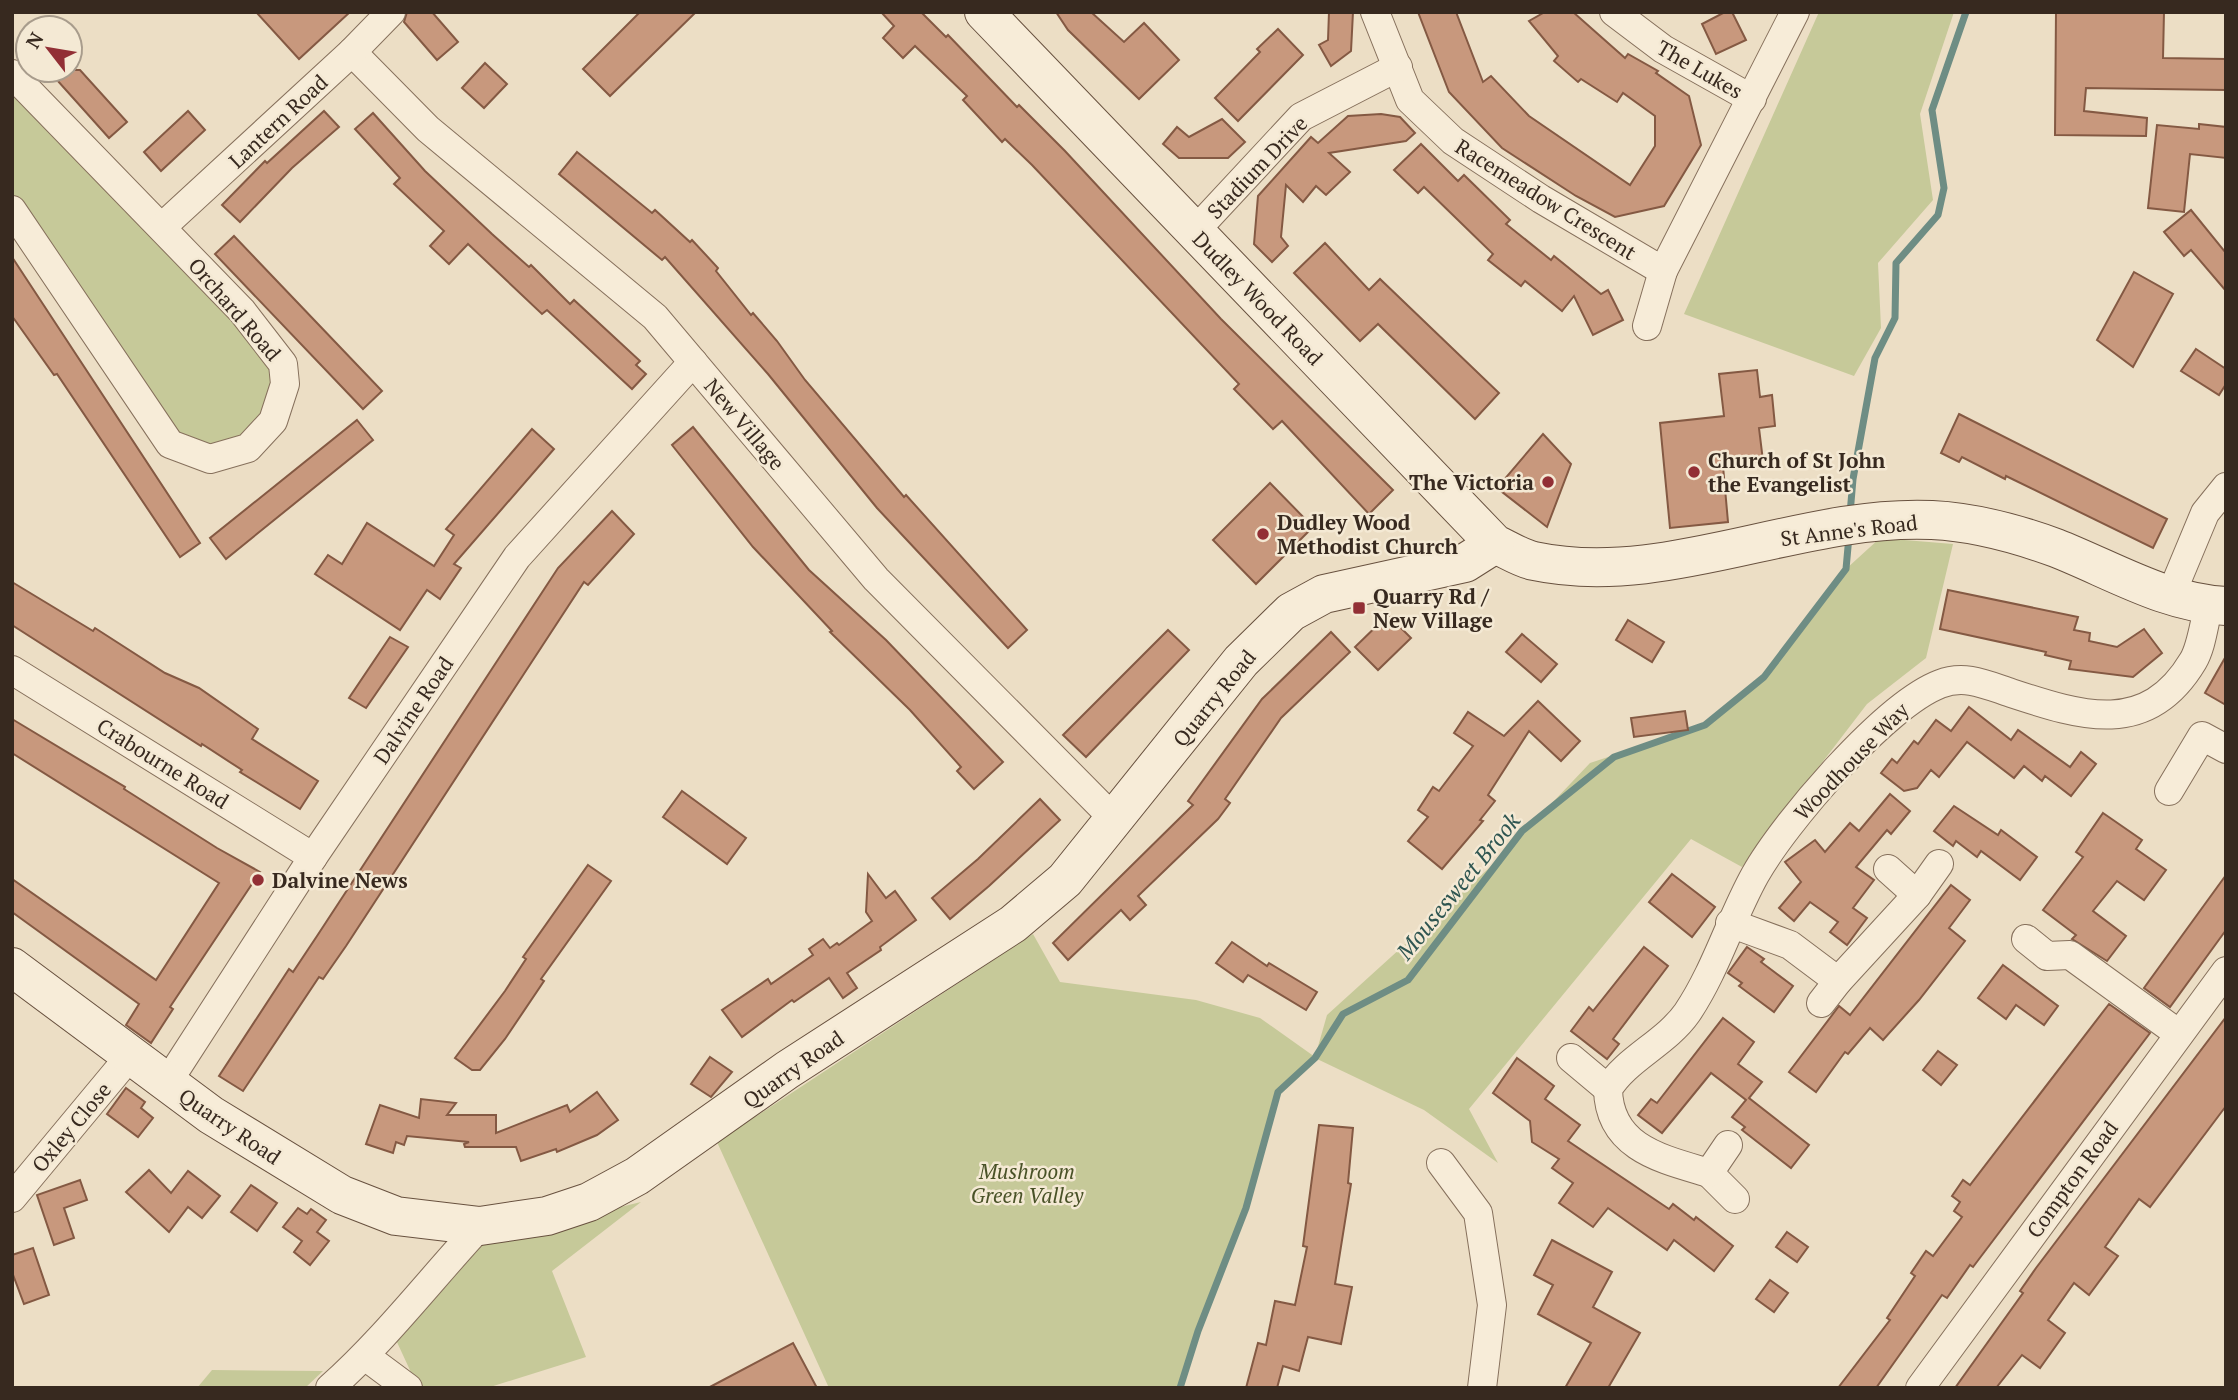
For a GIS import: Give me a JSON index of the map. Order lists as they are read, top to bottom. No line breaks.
{"streets":{"street":["The Lukes","Lantern Road","Stadium Drive","Racemeadow Crescent","Dudley Wood Road","Orchard Road","New Village","St Anne's Road","Quarry Road","Dalvine Road","Woodhouse Way","Crabourne Road","Oxley Close","Compton Road"]},"crossings":[["Lantern Road","Orchard Road"],["Lantern Road","New Village"],["Stadium Drive","Racemeadow Crescent"],["Stadium Drive","Dudley Wood Road"],["Dudley Wood Road","St Anne's Road"],["Dudley Wood Road","Quarry Road"],["New Village","Quarry Road"],["New Village","Dalvine Road"],["St Anne's Road","Woodhouse Way"],["Quarry Road","Dalvine Road"],["Quarry Road","Oxley Close"],["Dalvine Road","Crabourne Road"]],"water":["Mousesweet Brook"],"parks":["Mushroom Green Valley"],"places":{"other":["Church of St John the Evangelist","The Victoria","Dudley Wood Methodist Church","Dalvine News"],"transit":["Quarry Rd / New Village"]},"north":"top left"}
